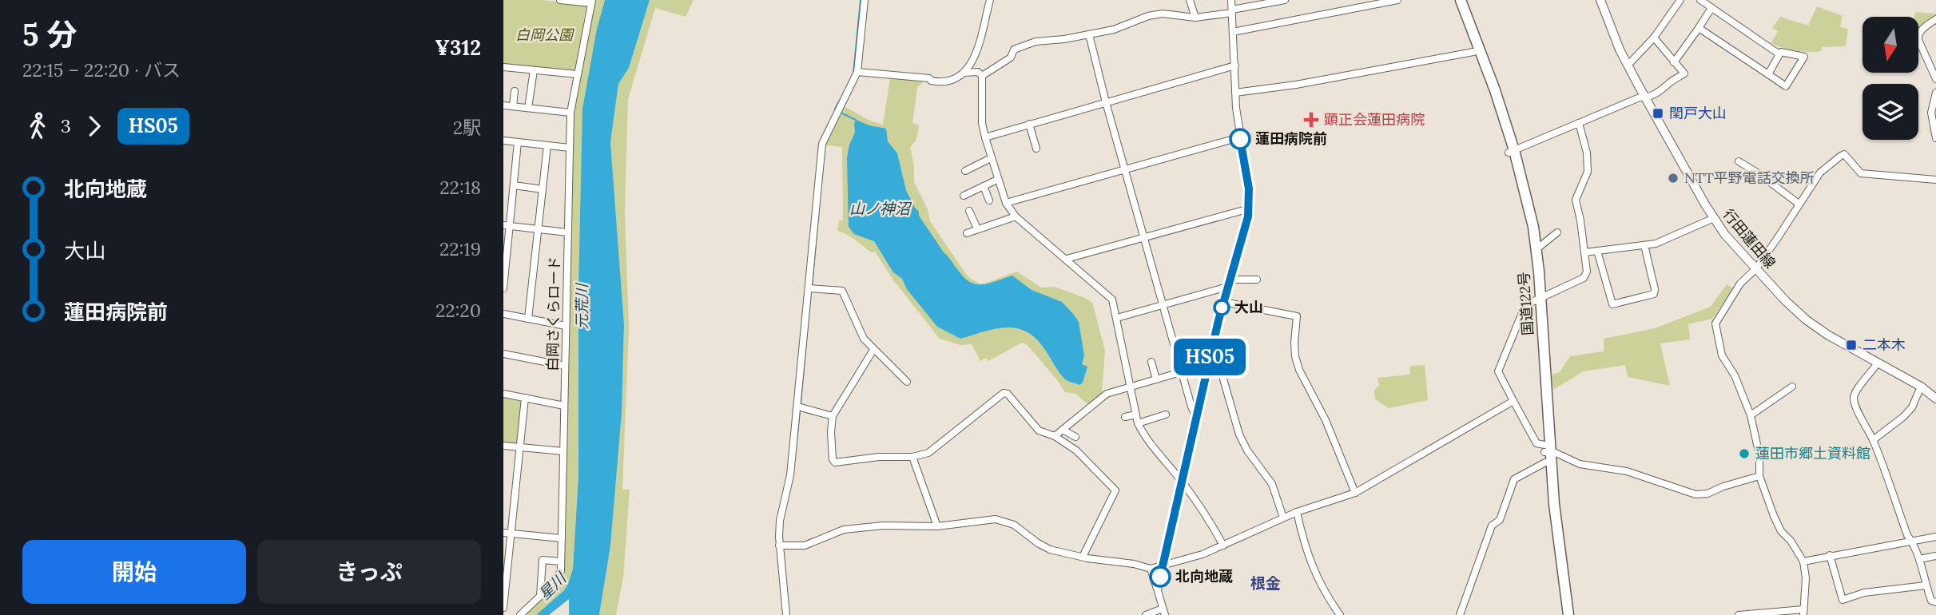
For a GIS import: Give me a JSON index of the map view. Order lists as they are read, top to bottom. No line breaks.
{"streets":{"highway":["国道122号"],"main road":["行田蓮田線"],"street":["白岡さくらロード"]},"districts":["根金"],"water":["山ノ神沼","元荒川","星川"],"parks":["白岡公園"],"places":{"transit":["閏戸大山","二本木"],"health":["顕正会蓮田病院"],"other":["蓮田病院前","NTT平野電話交換所","大山","蓮田市郷土資料館","北向地蔵"]},"lines":["bus line HS05"],"north":"bottom","page":{"heading":["5 分","22:15 – 22:20 · バス","¥312"],"on_map":"HS05","legs":["3","HS05","2駅"],"list":[{"name":"北向地蔵","value":"22:18"},{"name":"大山","value":"22:19"},{"name":"蓮田病院前","value":"22:20"}],"buttons":["開始","きっぷ"]}}
